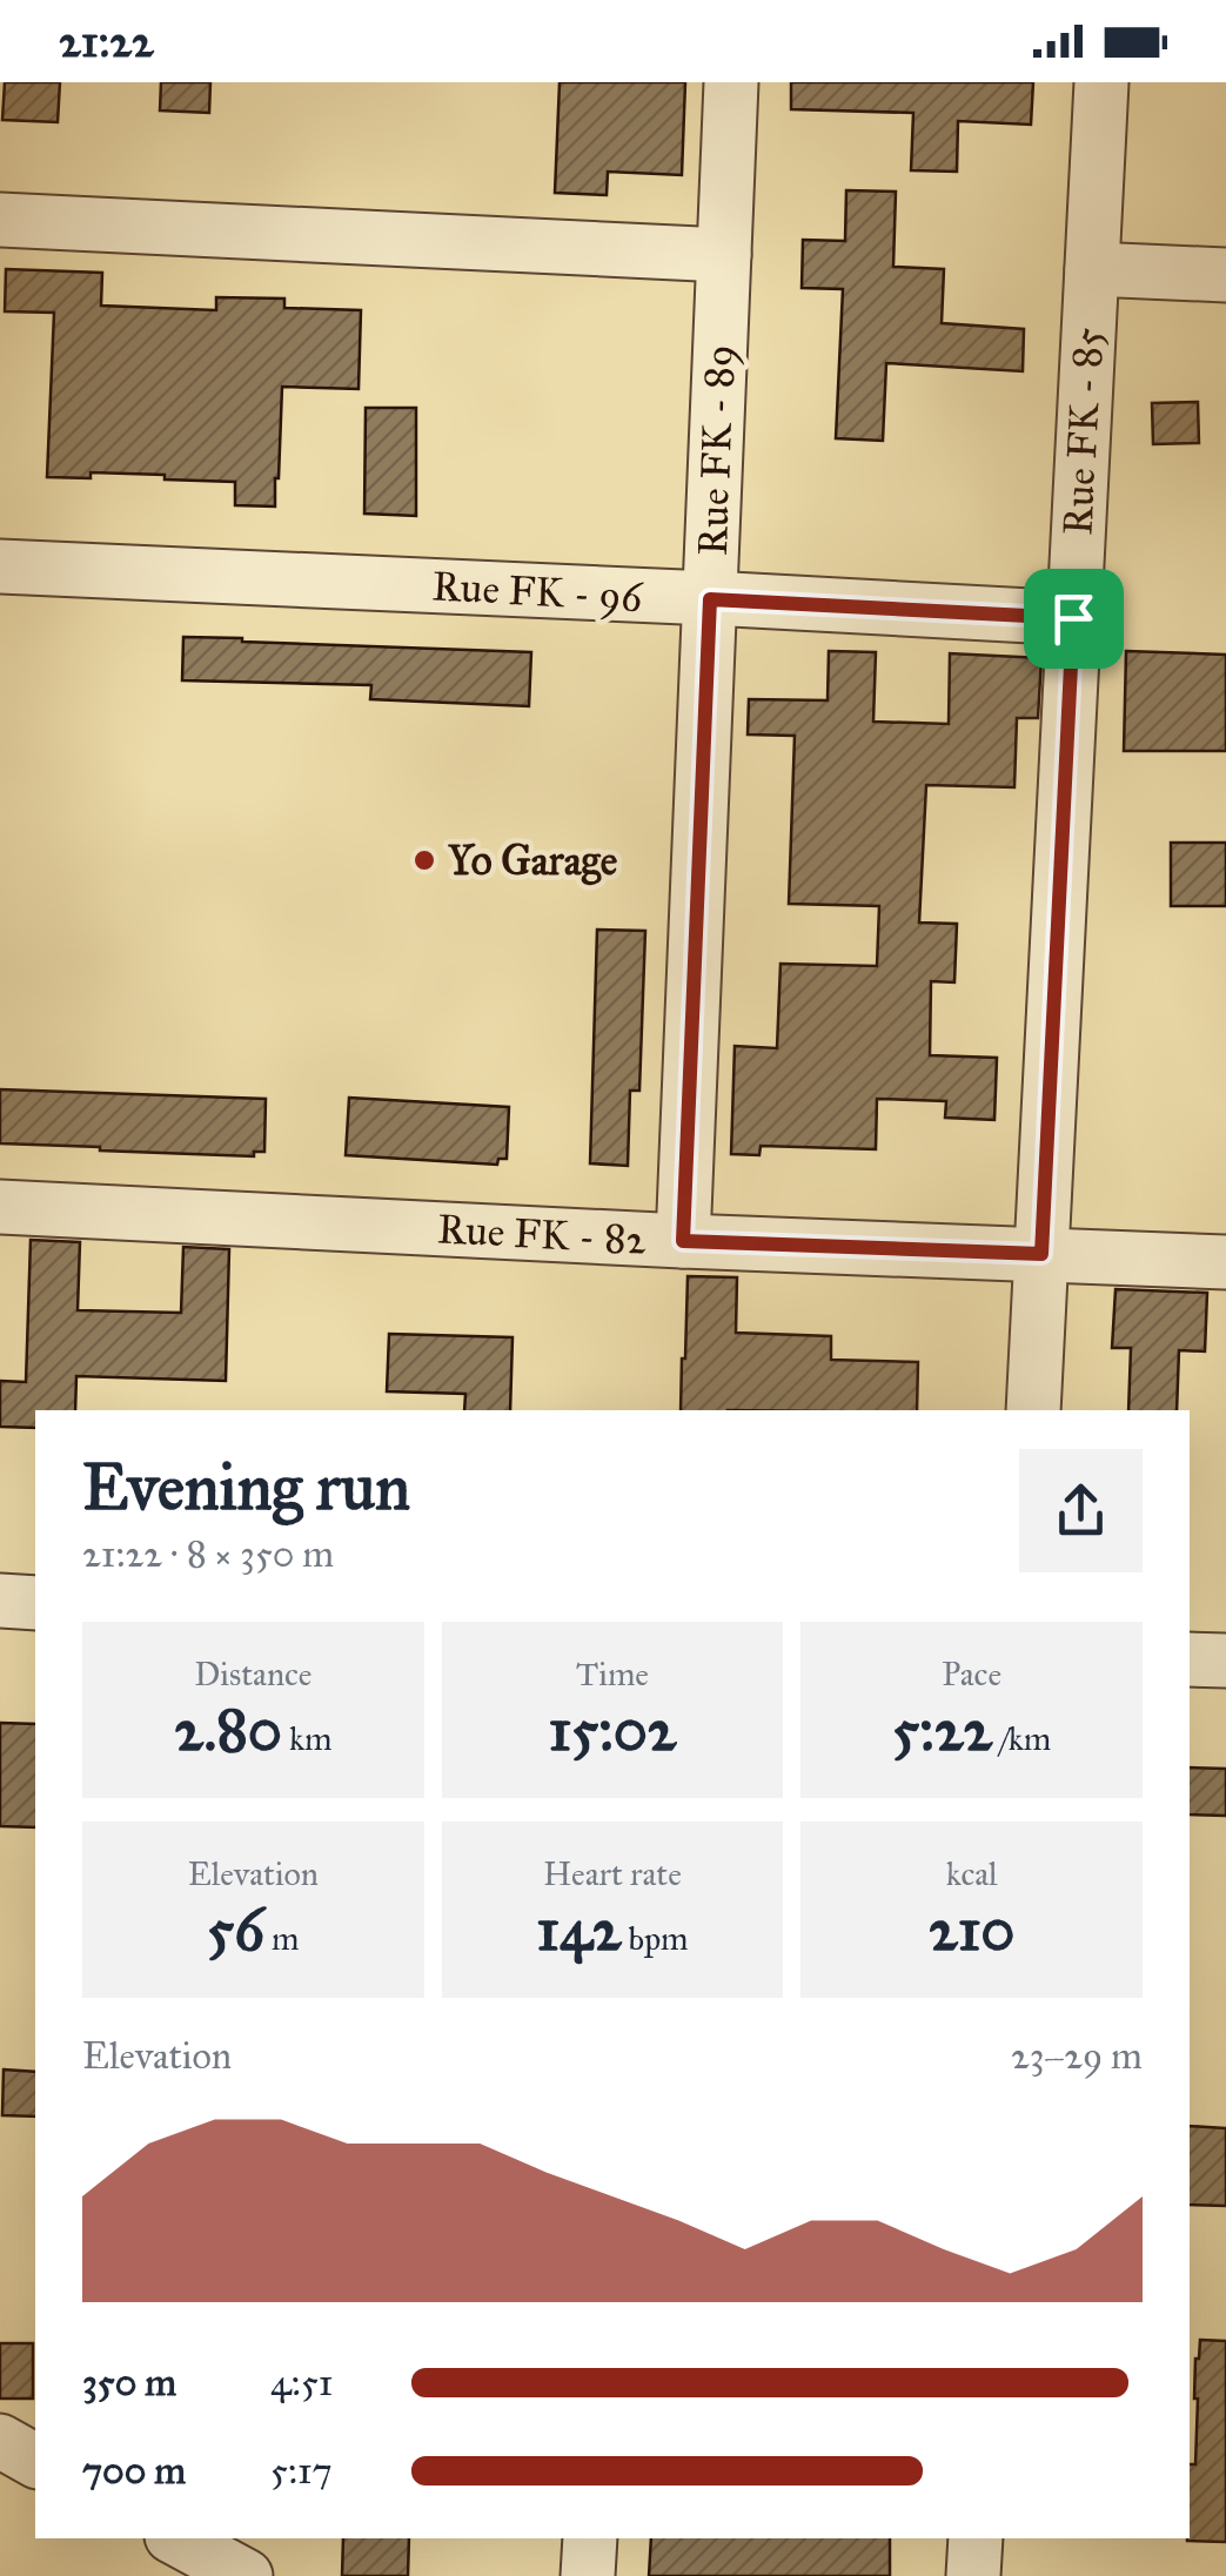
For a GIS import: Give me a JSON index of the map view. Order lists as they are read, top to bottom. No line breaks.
{"streets":{"street":["Rue FK - 85","Rue FK - 89","Rue FK - 96","Rue FK - 82"]},"crossings":[["Rue FK - 85","Rue FK - 96"],["Rue FK - 85","Rue FK - 82"],["Rue FK - 89","Rue FK - 96"],["Rue FK - 89","Rue FK - 82"]],"places":["Yo Garage"],"page":{"status":"21:22","heading":["Evening run","21:22 · 8 × 350 m"],"stats":[["Distance","2.80 km"],["Time","15:02"],["Pace","5:22 /km"],["Elevation","56 m"],["Heart rate","142 bpm"],["kcal","210"]],"chart":["Elevation","23–29 m"],"list":[{"name":"350 m","note":"4:51"},{"name":"700 m","note":"5:17"}]}}
